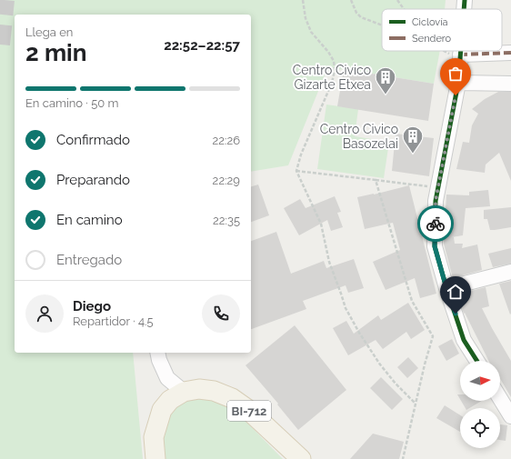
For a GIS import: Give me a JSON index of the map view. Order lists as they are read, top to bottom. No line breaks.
{"streets":{"main road":["BI-712"]},"places":{"building":["Centro Civico Gizarte Etxea","Centro Civico Basozelai"]},"legend":["Ciclovía","Sendero"],"north":"right","page":{"heading":["2 min","Llega en","22:52–22:57"],"panel":["Diego","Repartidor · 4.5"],"bar":"En camino · 50 m","list":[["Confirmado","22:26"],["Preparando","22:29"],["En camino","22:35"],"Entregado"]}}
